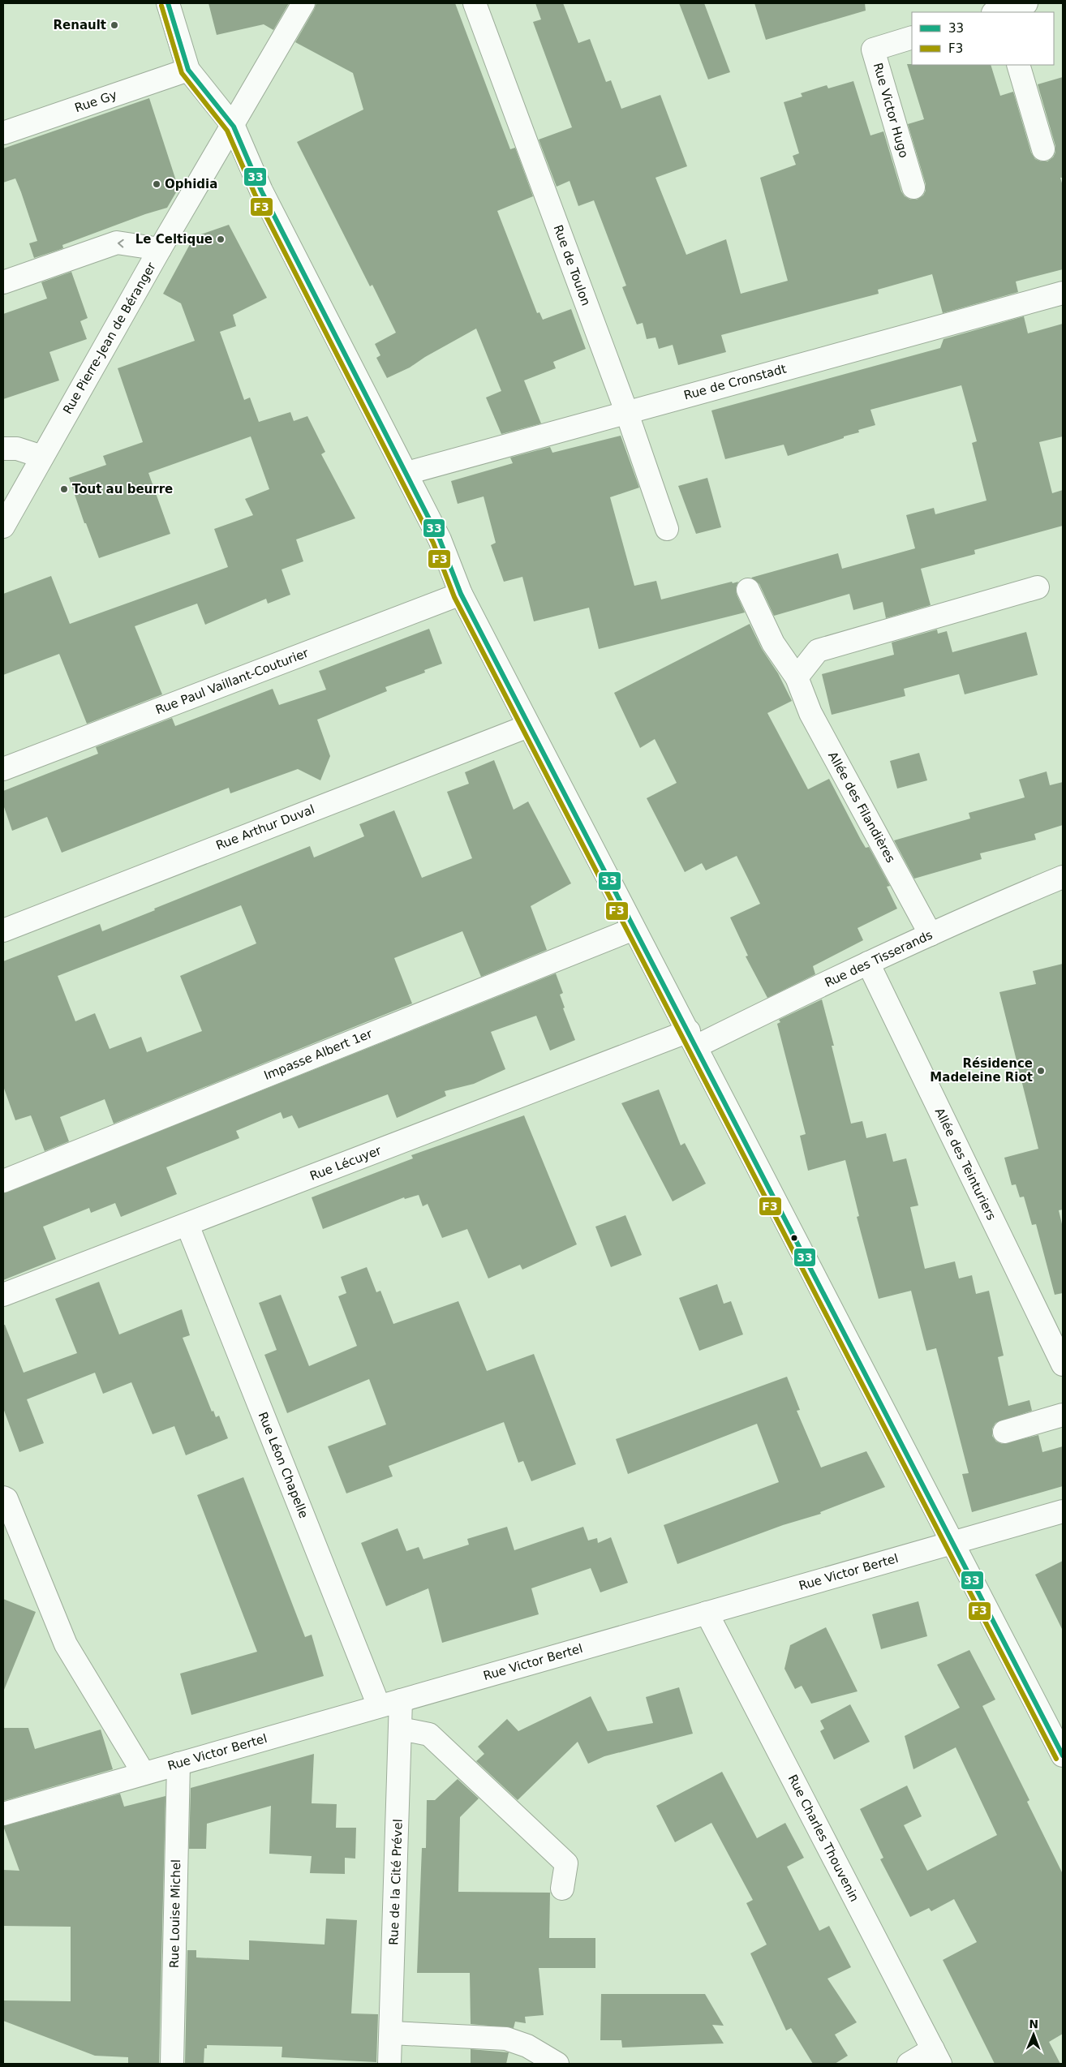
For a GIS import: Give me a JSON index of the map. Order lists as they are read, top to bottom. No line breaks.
{"streets":{"street":["Rue Gy","Rue Victor Hugo","Rue de Toulon","Rue Pierre-Jean de Béranger","Rue de Cronstadt","Rue Paul Vaillant-Couturier","Allée des Filandières","Rue Arthur Duval","Rue des Tisserands","Impasse Albert 1er","Rue Lécuyer","Allée des Teinturiers","Rue Léon Chapelle","Rue Victor Bertel","Rue Charles Thouvenin","Rue de la Cité Prével","Rue Louise Michel"]},"crossings":[["Rue de Toulon","Rue de Cronstadt"],["Allée des Filandières","Rue des Tisserands"],["Rue des Tisserands","Rue Lécuyer"],["Rue des Tisserands","Allée des Teinturiers"],["Rue Lécuyer","Rue Léon Chapelle"],["Rue Léon Chapelle","Rue Victor Bertel"],["Rue Victor Bertel","Rue Charles Thouvenin"],["Rue Victor Bertel","Rue de la Cité Prével"],["Rue Victor Bertel","Rue Louise Michel"]],"places":["Renault","Ophidia","Le Celtique","Tout au beurre","Résidence Madeleine Riot"],"lines":["transit line 33","transit line F3"],"legend":["33","F3"],"north":"top"}
